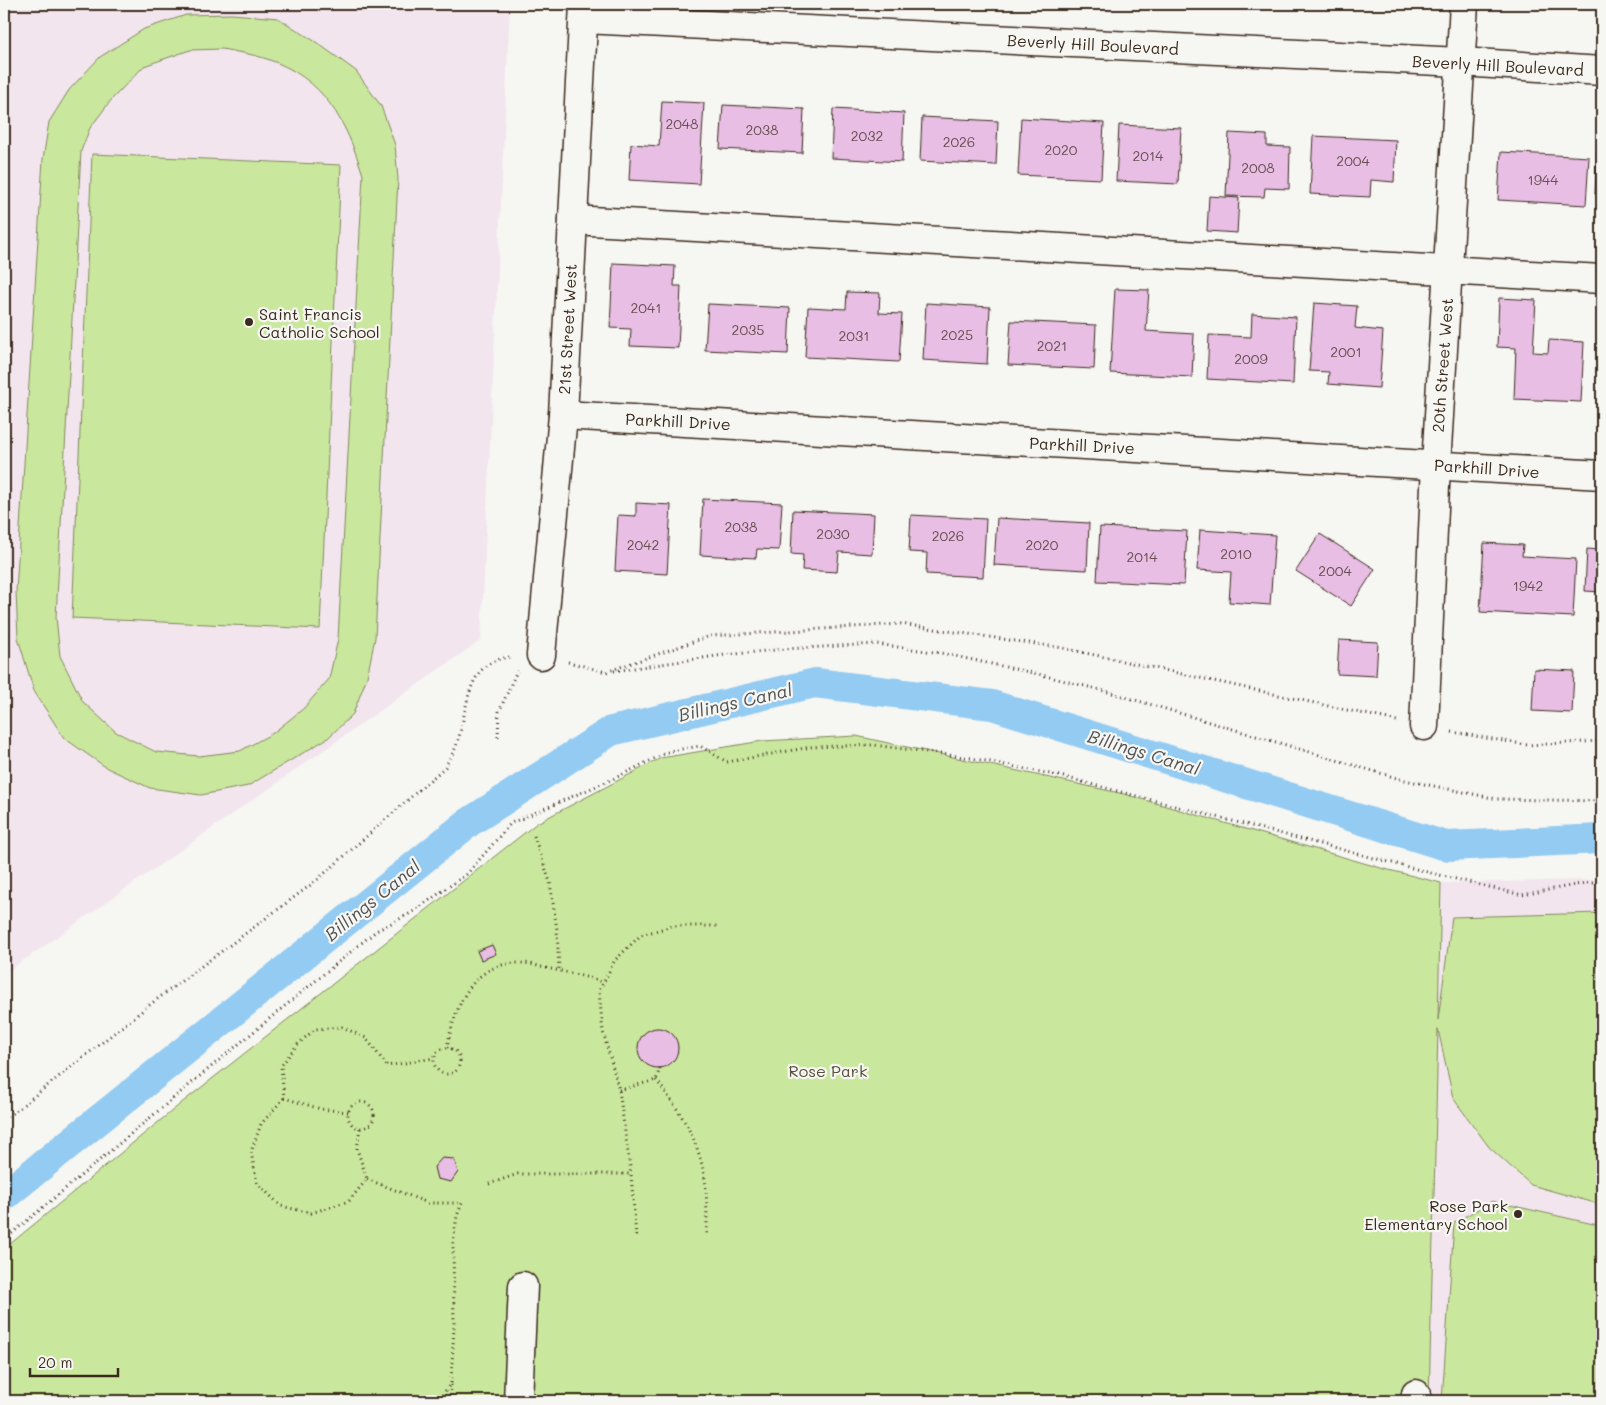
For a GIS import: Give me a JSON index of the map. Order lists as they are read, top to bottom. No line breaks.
{"streets":{"street":["Beverly Hill Boulevard","21st Street West","20th Street West","Parkhill Drive"]},"crossings":[["Beverly Hill Boulevard","21st Street West"],["Beverly Hill Boulevard","20th Street West"],["21st Street West","Parkhill Drive"],["20th Street West","Parkhill Drive"]],"water":["Billings Canal"],"parks":["Rose Park"],"places":["Saint Francis Catholic School","Rose Park Elementary School"],"house_numbers":["2048","2038","2032","2026","2020","2014","2004","2008","1944","2041","2035","2025","2031","2021","2001","2009","2038","2030","2026","2042","2020","2010","2014","2004","1942"],"scale_bar":"20 m"}
